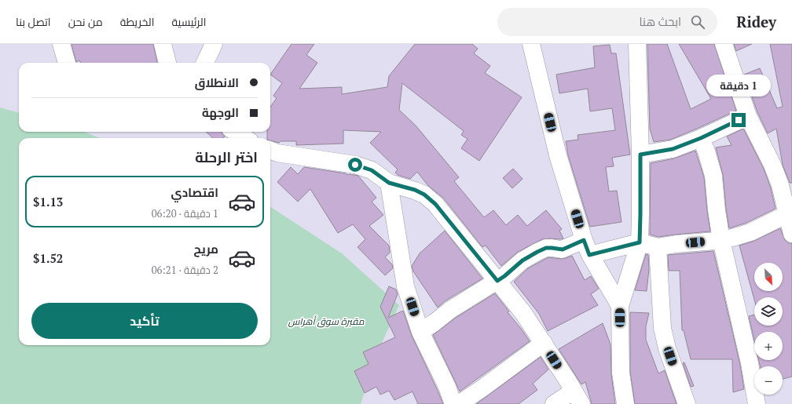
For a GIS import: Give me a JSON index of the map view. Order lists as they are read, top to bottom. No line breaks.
{"parks":["مقبرة سوق أهراس"],"north":"bottom right","page":{"header":"Ridey","search":"ابحث هنا","nav":["الرئيسية","الخريطة","من نحن","اتصل بنا"],"banner":["الانطلاق","الوجهة"],"bubble":"1 دقيقة","heading":"اختر الرحلة","list":[{"name":"اقتصادي","note":"1 دقيقة · 06:20","value":"$1.13"},{"name":"مريح","note":"2 دقيقة · 06:21","value":"$1.52"}],"map_buttons":["+","−"],"buttons":"تأكيد"}}
